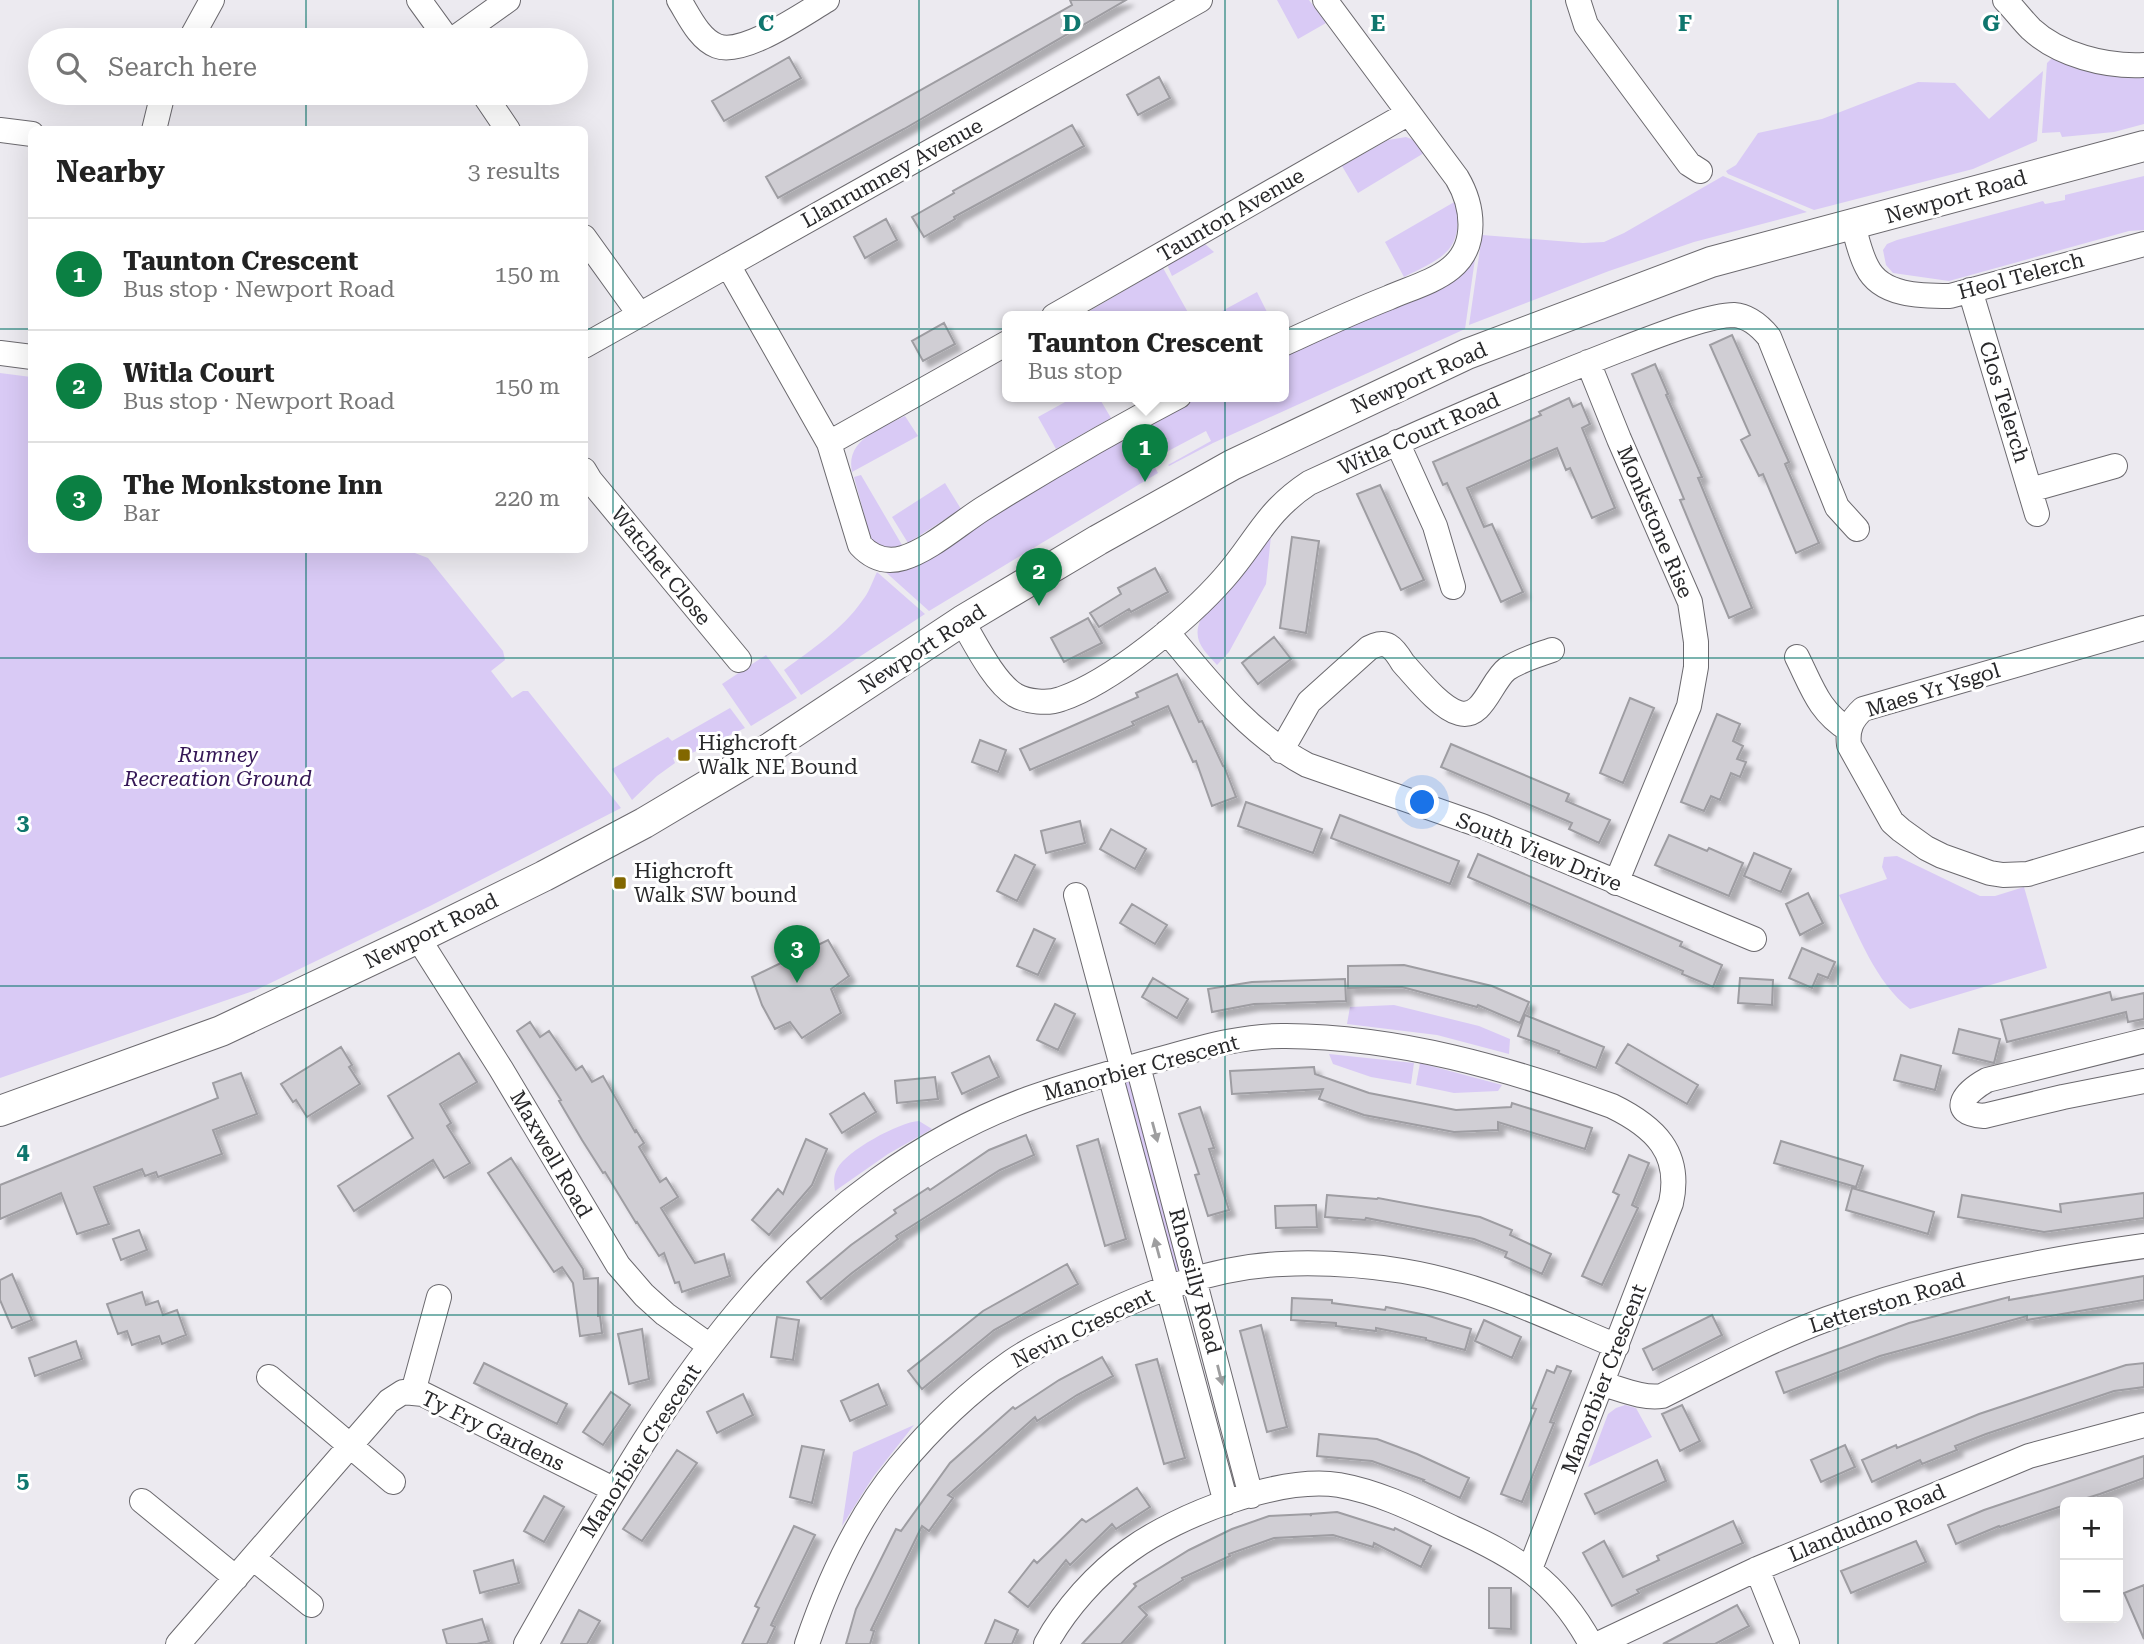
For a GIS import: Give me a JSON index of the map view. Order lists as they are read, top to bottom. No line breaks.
{"streets":{"main road":["Newport Road"],"street":["Llanrumney Avenue","Taunton Avenue","Heol Telerch","Clos Telerch","Witla Court Road","Monkstone Rise","Watchet Close","Maes Yr Ysgol","South View Drive","Manorbier Crescent","Maxwell Road","Rhossilly Road","Letterston Road","Nevin Crescent","Ty Fry Gardens","Llandudno Road"]},"crossings":[["Newport Road","Heol Telerch"],["Newport Road","Witla Court Road"],["Newport Road","Maxwell Road"],["Heol Telerch","Clos Telerch"],["Witla Court Road","Monkstone Rise"],["Witla Court Road","South View Drive"],["Monkstone Rise","South View Drive"],["Manorbier Crescent","Maxwell Road"],["Manorbier Crescent","Rhossilly Road"],["Manorbier Crescent","Letterston Road"],["Manorbier Crescent","Nevin Crescent"],["Manorbier Crescent","Ty Fry Gardens"],["Rhossilly Road","Nevin Crescent"]],"parks":["Rumney Recreation Ground"],"places":{"transit":["Highcroft Walk NE Bound","Highcroft Walk SW bound"]},"page":{"search":"Search here","heading":["Nearby","3 results"],"list":[{"mark":"1","name":"Taunton Crescent","note":"Bus stop · Newport Road","value":"150 m"},{"mark":"2","name":"Witla Court","note":"Bus stop · Newport Road","value":"150 m"},{"mark":"3","name":"The Monkstone Inn","note":"Bar","value":"220 m"}],"popup":["Taunton Crescent","Bus stop"],"pins":["1","2","3"],"map_buttons":["+","−"]},"grid":{"columns":["C","D","E","F","G"],"rows":["3","4","5"]}}
